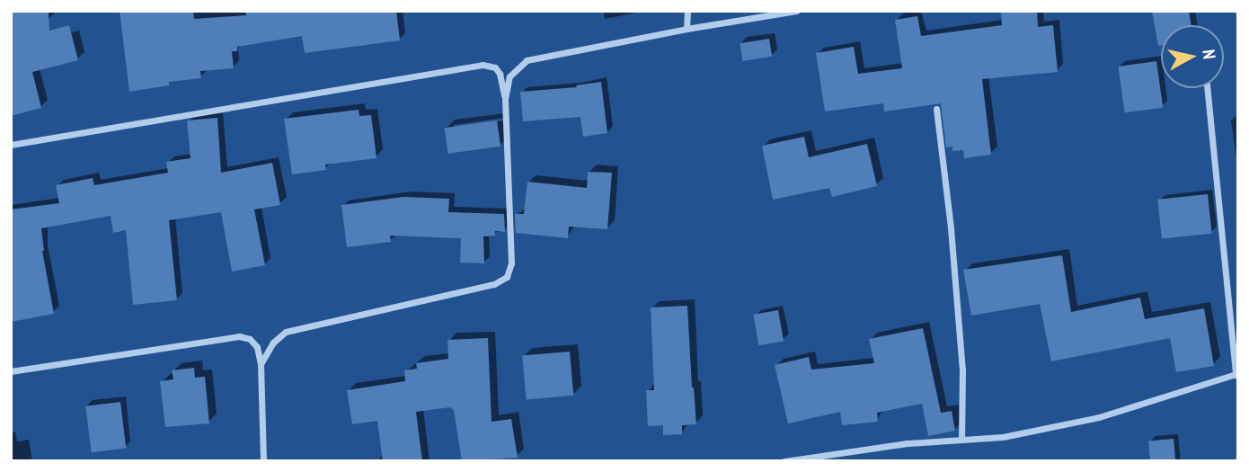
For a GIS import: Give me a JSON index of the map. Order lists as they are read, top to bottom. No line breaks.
{"north":"right"}
